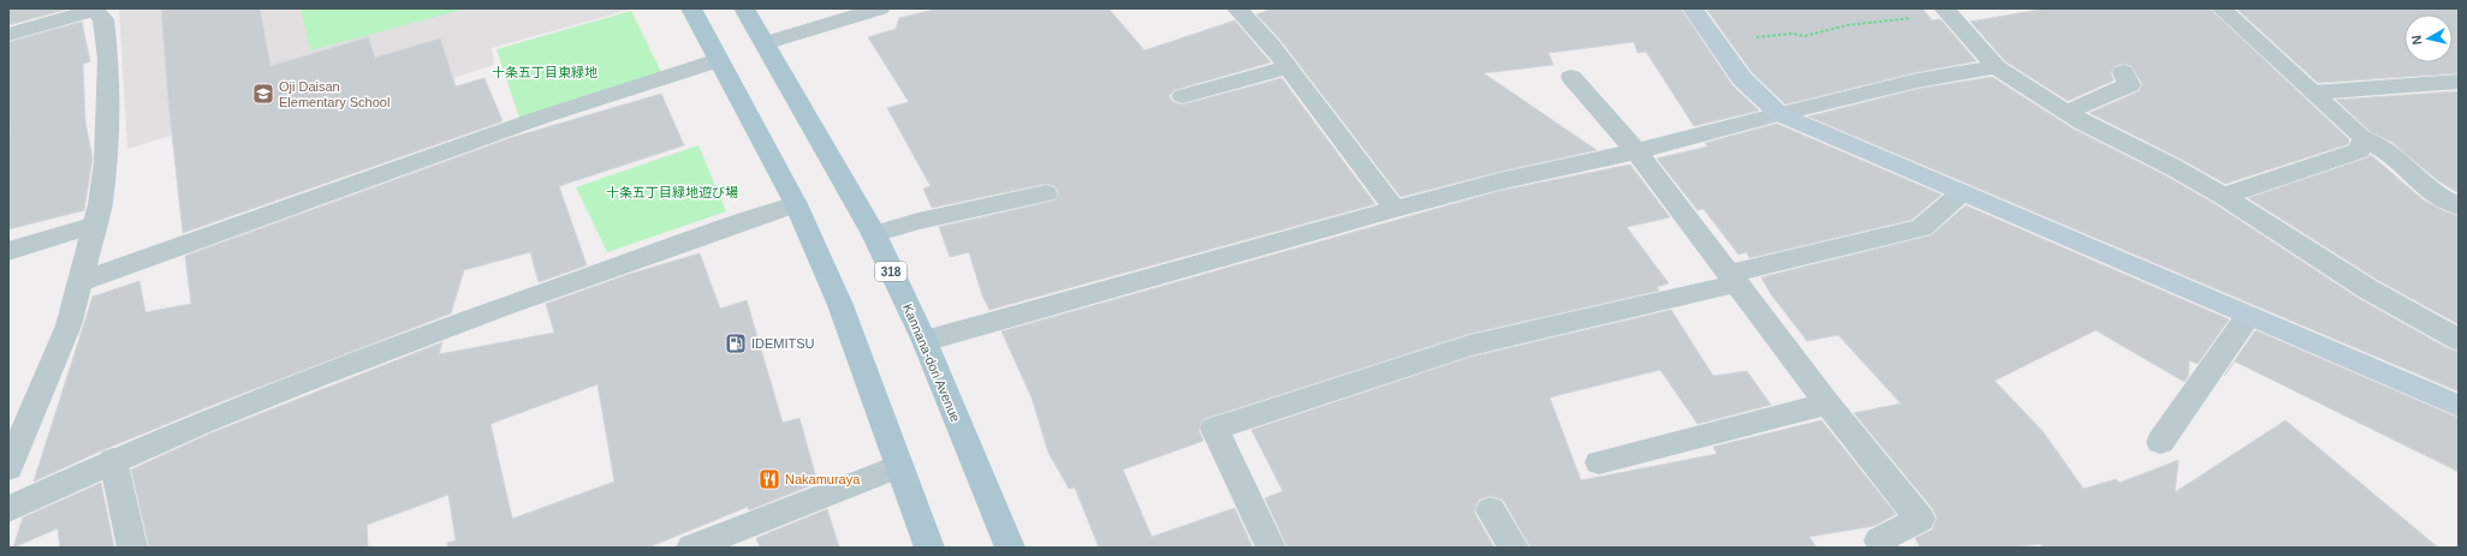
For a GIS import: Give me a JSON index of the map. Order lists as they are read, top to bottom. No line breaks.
{"streets":{"main road":["318","Kannana-dori Avenue"]},"parks":["十条五丁目東緑地","十条五丁目緑地遊び場"],"places":{"school or university":["Oji Daisan Elementary School"],"fuel station":["IDEMITSU"],"restaurant":["Nakamuraya"]},"north":"left"}
